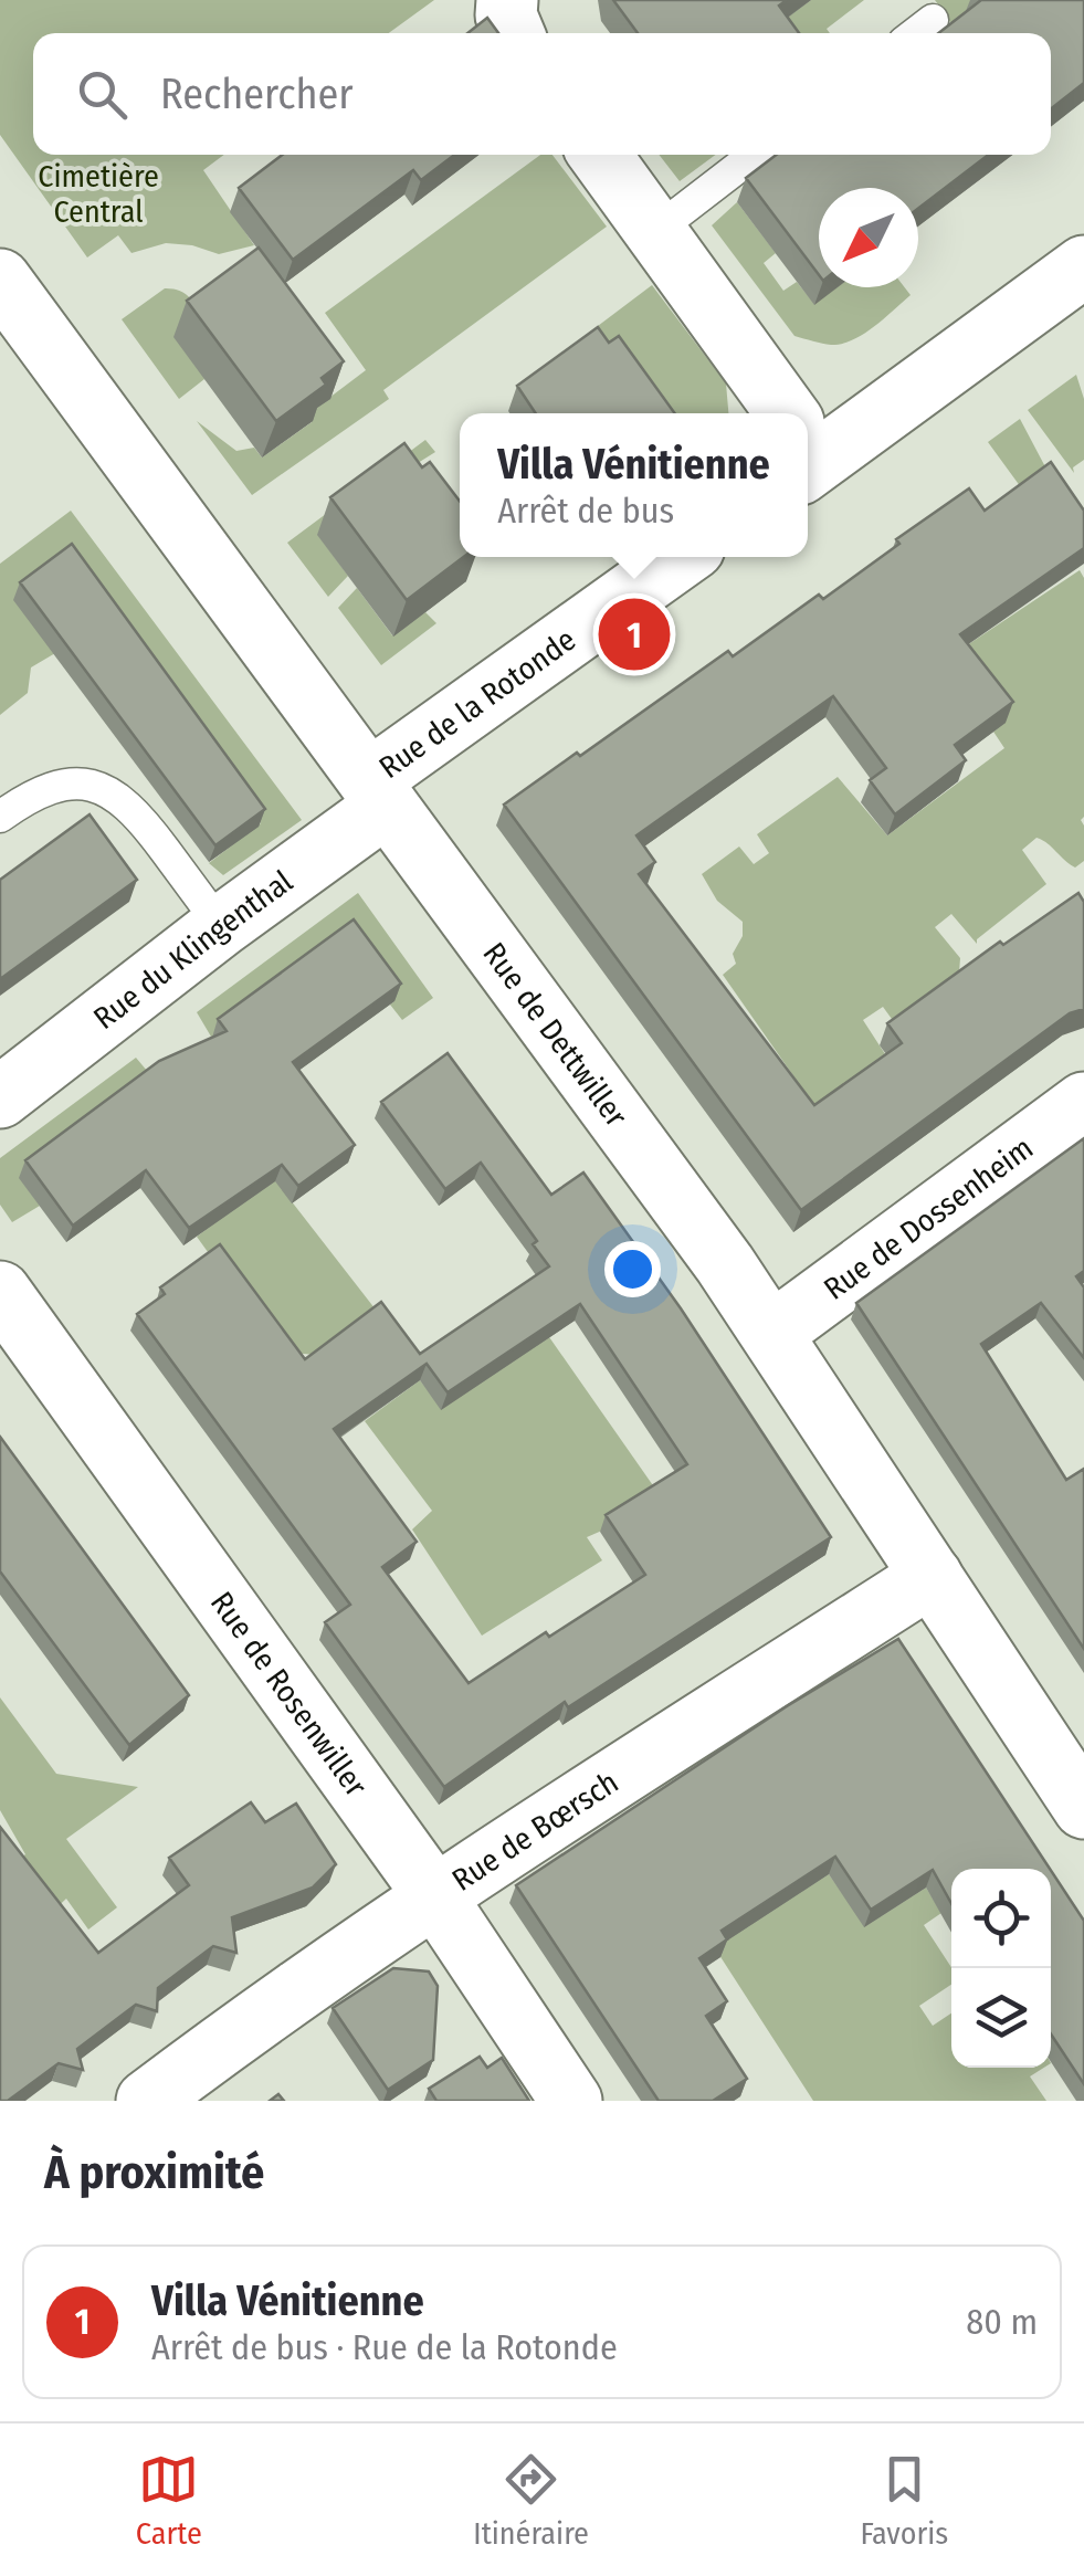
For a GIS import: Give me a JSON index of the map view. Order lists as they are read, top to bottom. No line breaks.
{"streets":{"street":["Rue de la Rotonde","Rue du Klingenthal","Rue de Dettwiller","Rue de Dossenheim","Rue de Rosenwiller","Rue de Bœrsch"]},"crossings":[["Rue de la Rotonde","Rue du Klingenthal"],["Rue de la Rotonde","Rue de Dettwiller"],["Rue du Klingenthal","Rue de Dettwiller"],["Rue de Dettwiller","Rue de Dossenheim"],["Rue de Dettwiller","Rue de Bœrsch"],["Rue de Rosenwiller","Rue de Bœrsch"]],"parks":["Cimetière Central"],"north":"bottom left","page":{"search":"Rechercher","popup":["Villa Vénitienne","Arrêt de bus"],"pins":"1","heading":"À proximité","list":[{"mark":"1","name":"Villa Vénitienne","note":"Arrêt de bus · Rue de la Rotonde","value":"80 m"}],"nav":["Carte","Itinéraire","Favoris"]}}
